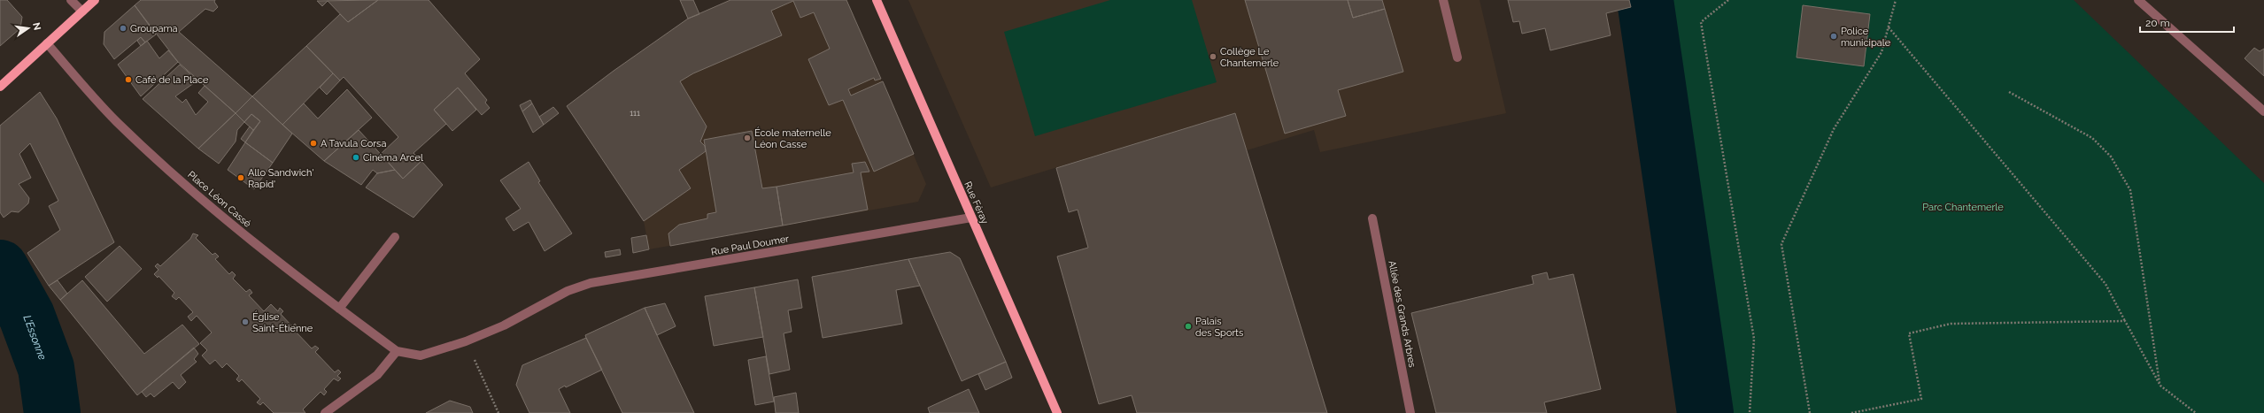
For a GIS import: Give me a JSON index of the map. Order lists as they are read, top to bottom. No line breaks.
{"streets":{"main road":["Rue Féray"],"street":["Place Léon Cassé","Rue Paul Doumer","Allée des Grands Arbres"]},"crossings":[["Place Léon Cassé","Rue Paul Doumer"],["Rue Féray","Rue Paul Doumer"]],"water":["L'Essonne"],"parks":["Parc Chantemerle"],"places":["Groupama","Police municipale","Collège Le Chantemerle","Café de la Place","École maternelle Léon Casse","A Tavula Corsa","Cinéma Arcel","Allo Sandwich' Rapid'","Église Saint-Étienne","Palais des Sports"],"house_numbers":["111"],"scale_bar":"20 m","north":"right"}
